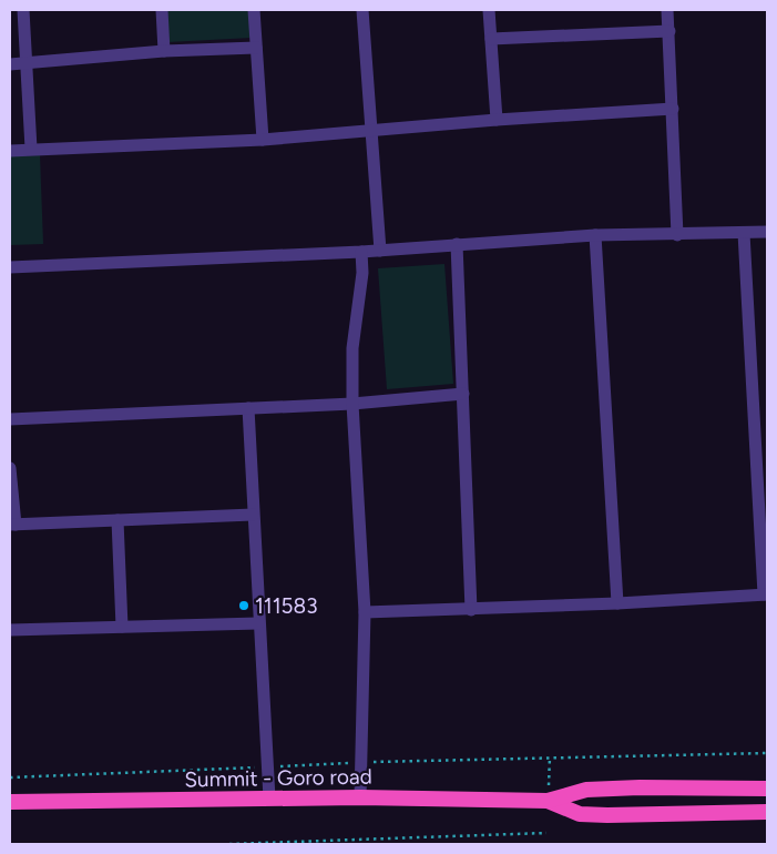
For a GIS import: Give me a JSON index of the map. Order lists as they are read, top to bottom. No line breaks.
{"streets":{"highway":["Summit - Goro road"]},"places":["111583"]}
